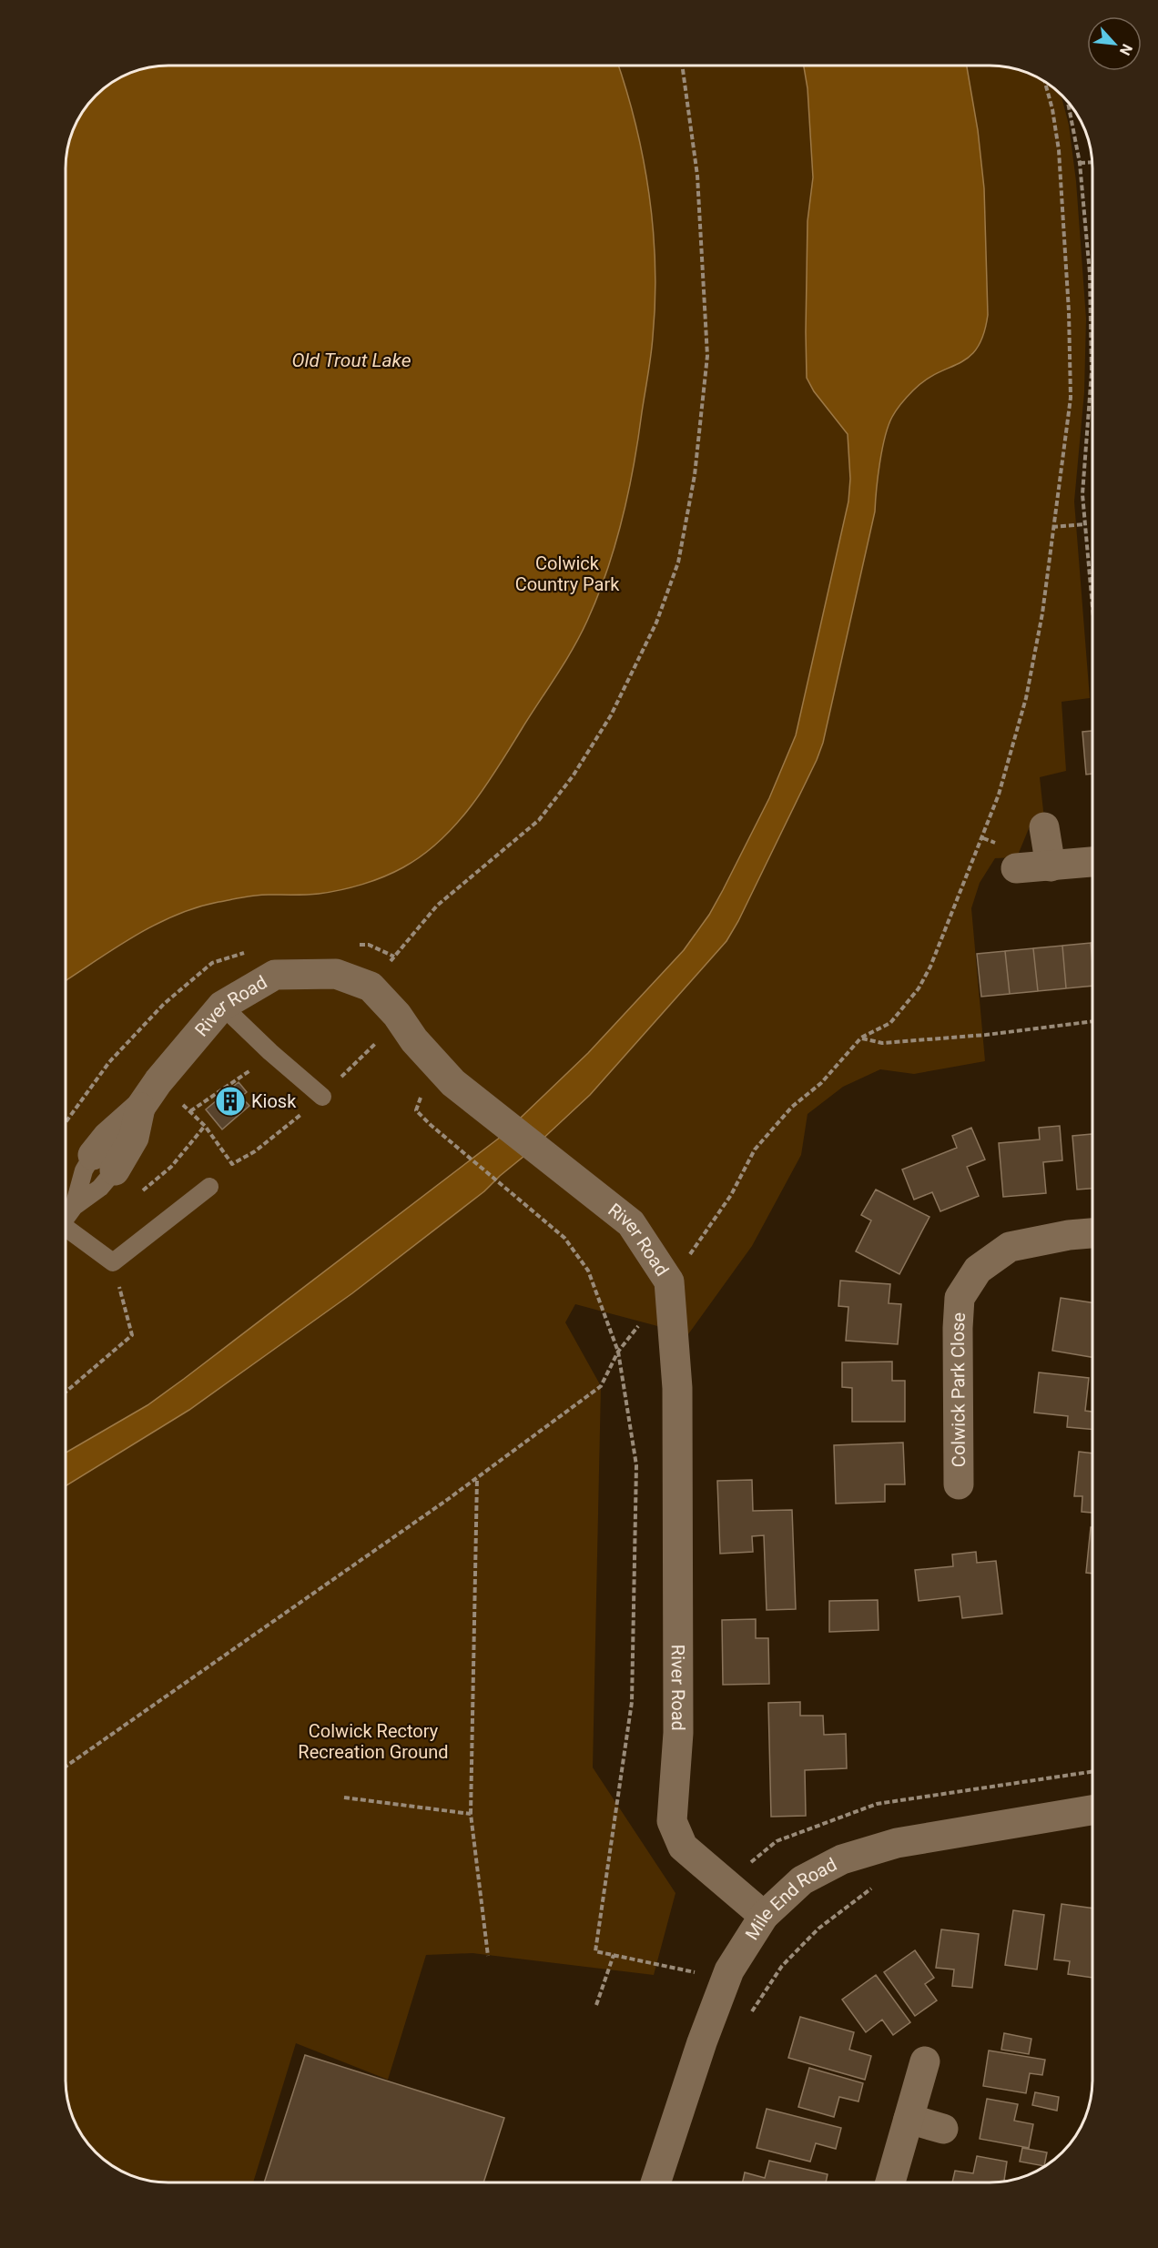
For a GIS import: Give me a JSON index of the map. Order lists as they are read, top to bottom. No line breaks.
{"streets":{"street":["River Road","Colwick Park Close","Mile End Road"]},"crossings":[["River Road","Mile End Road"]],"water":["Old Trout Lake"],"parks":["Colwick Country Park","Colwick Rectory Recreation Ground"],"places":{"building":["Kiosk"]},"north":"bottom right"}
